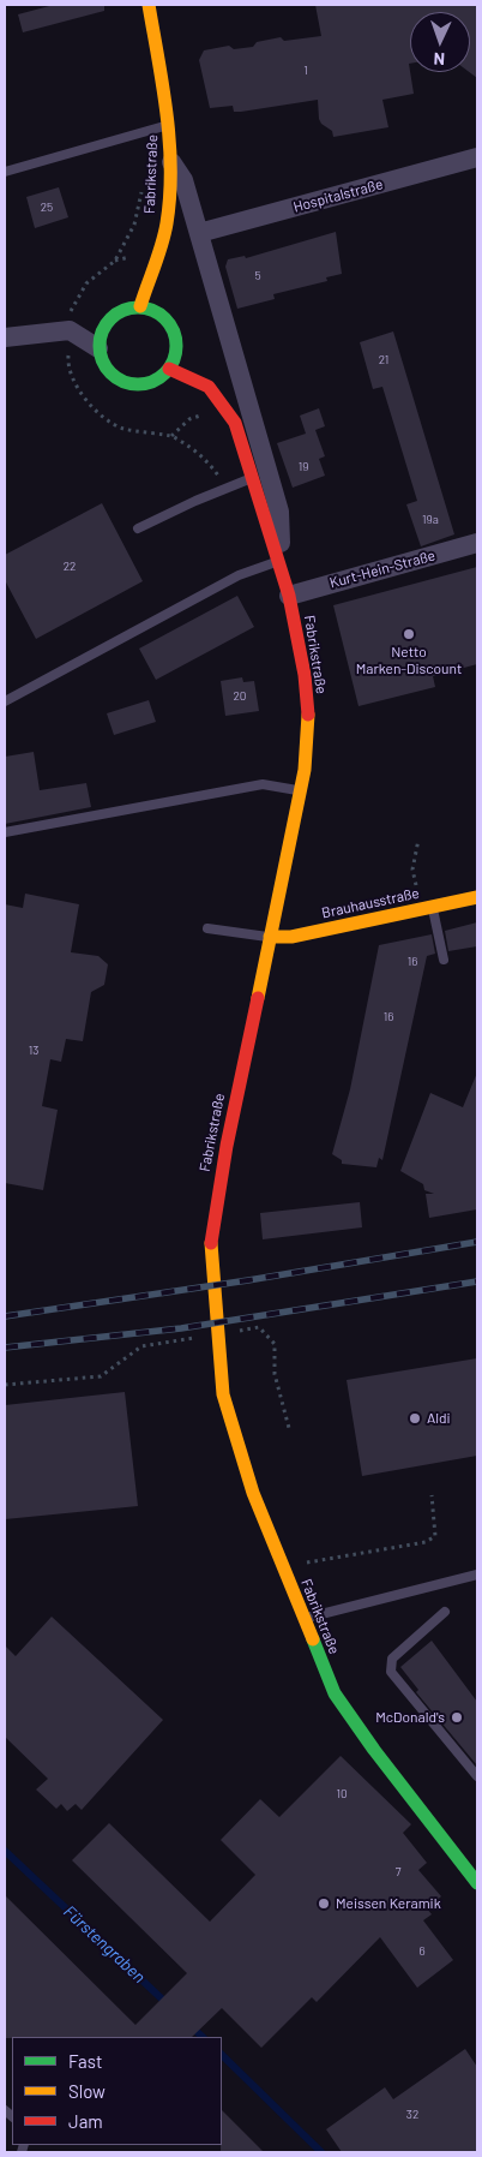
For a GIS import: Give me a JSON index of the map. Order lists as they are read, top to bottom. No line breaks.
{"streets":{"street":["Fabrikstraße","Hospitalstraße","Kurt-Hein-Straße","Brauhausstraße"]},"crossings":[["Fabrikstraße","Kurt-Hein-Straße"],["Fabrikstraße","Brauhausstraße"]],"water":["Fürstengraben"],"places":["Netto Marken-Discount","Aldi","McDonald's","Meissen Keramik"],"house_numbers":["1","25","5","21","19","19a","22","20","16","16","13","10","7","6","32"],"legend":["Fast","Slow","Jam"],"north":"bottom"}
